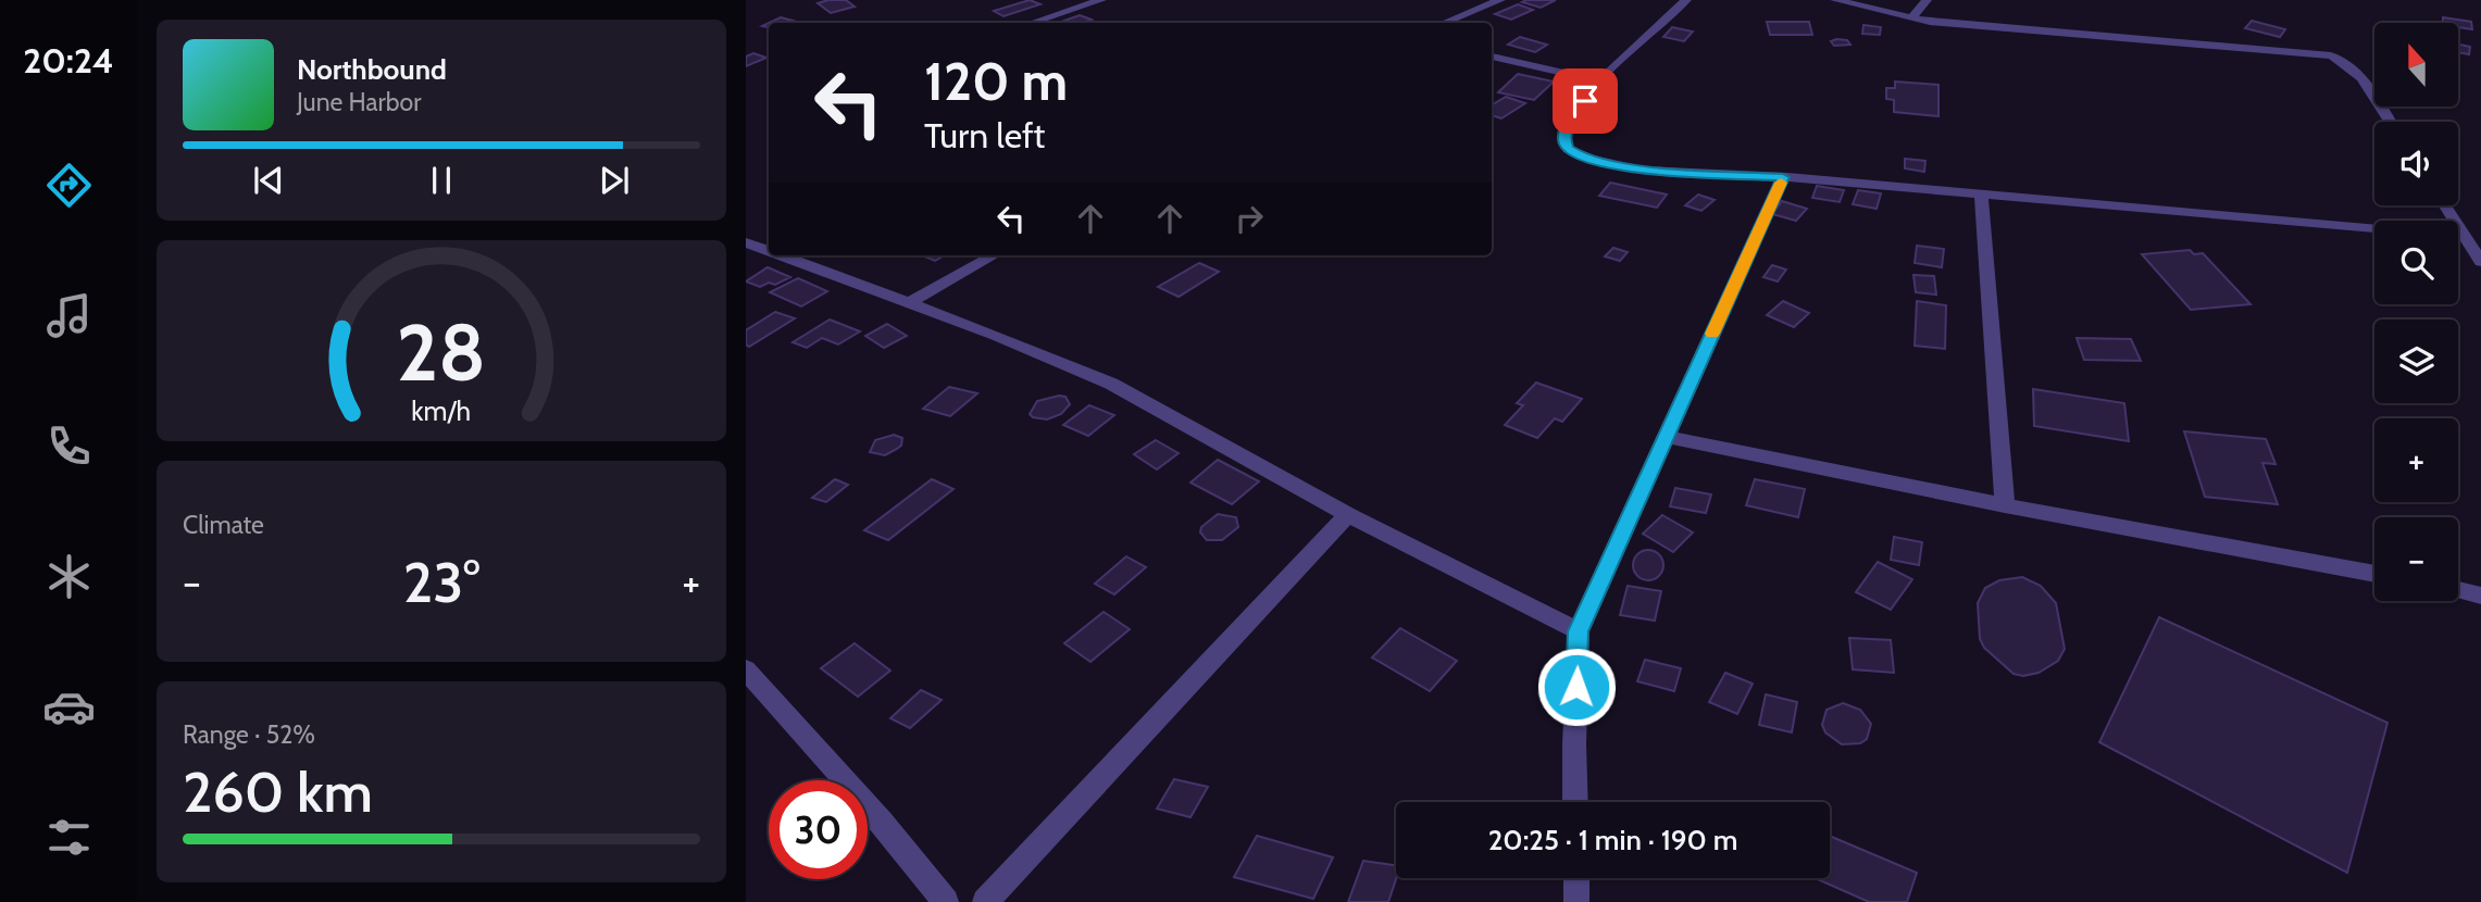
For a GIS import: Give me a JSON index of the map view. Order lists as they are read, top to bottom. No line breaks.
{"north":"top","page":{"tabs":"20:24","map_buttons":["+","−"],"turn":["120 m","Turn left"],"song":["Northbound","June Harbor"],"tile":["Climate",["Range · 52%","260 km"]],"heat":["−","23°","+"],"limit":"30","trip":"20:25 · 1 min · 190 m","gauge":["28","km/h"]}}
